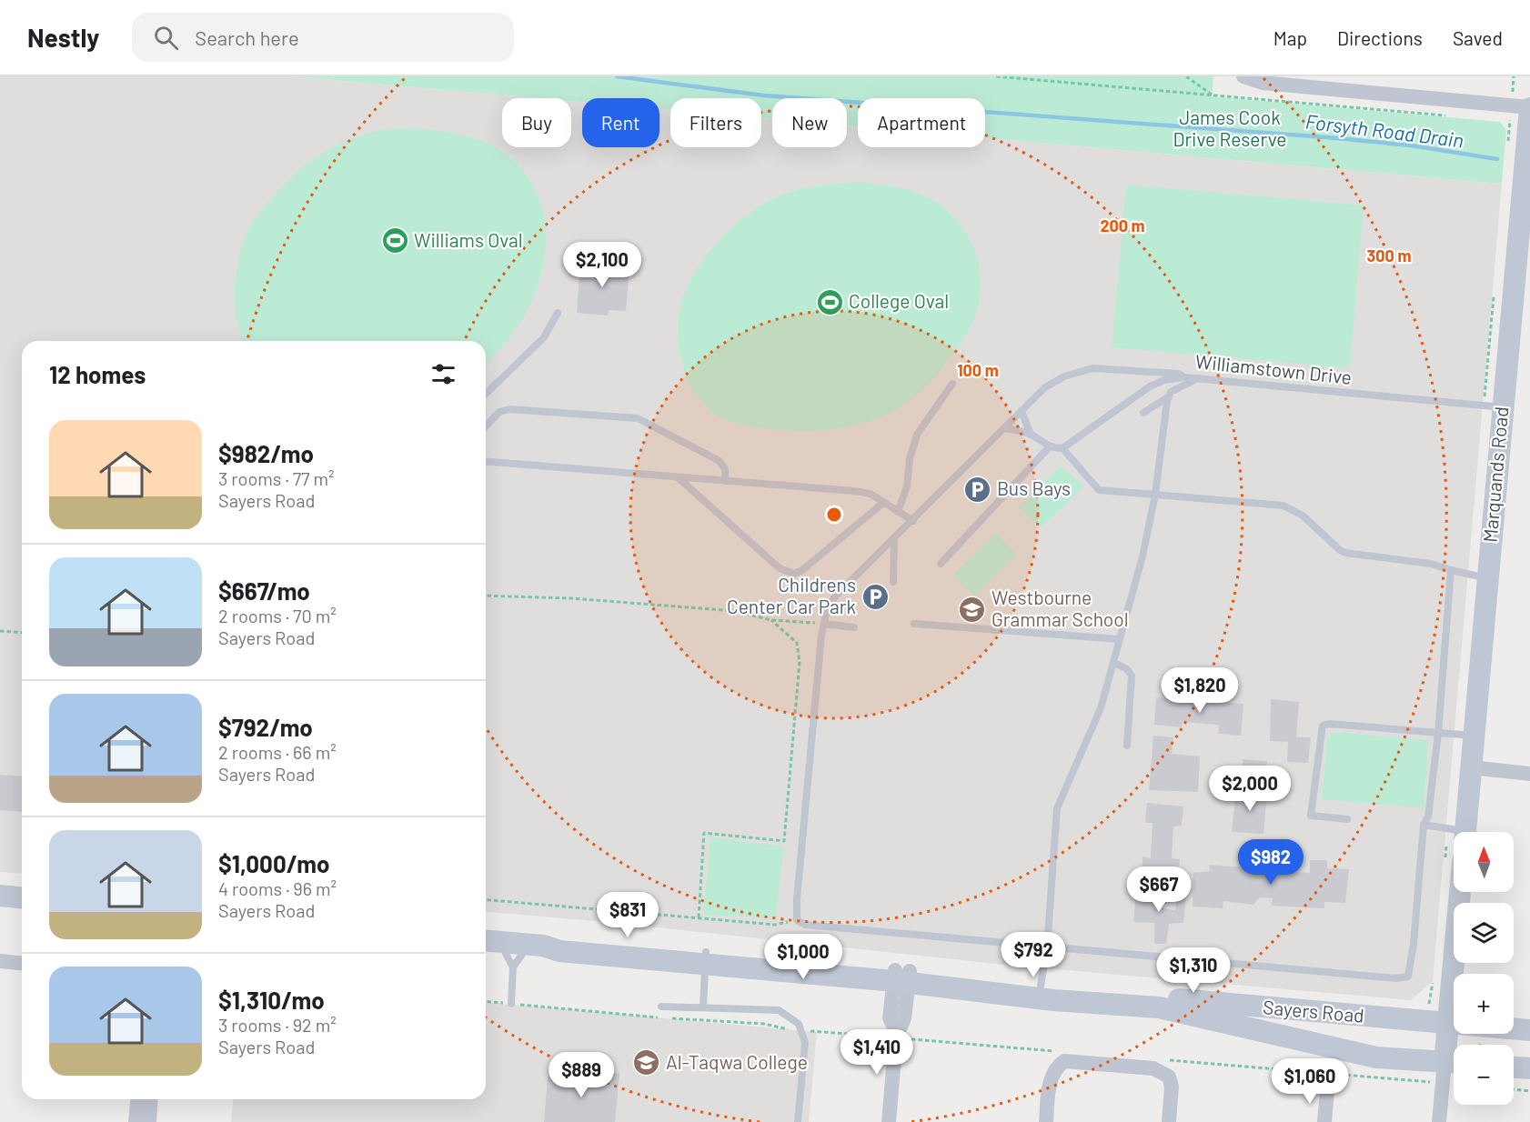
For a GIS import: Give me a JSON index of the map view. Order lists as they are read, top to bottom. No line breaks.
{"streets":{"main road":["Marquands Road","Sayers Road"],"lane":["Williamstown Drive"]},"crossings":[["Williamstown Drive","Marquands Road"]],"water":["Forsyth Road Drain"],"parks":["James Cook Drive Reserve"],"places":{"sports":["Williams Oval","College Oval"],"parking":["Bus Bays","Childrens Center Car Park"],"school or university":["Westbourne Grammar School","Al-Taqwa College"]},"north":"top","page":{"header":"Nestly","search":"Search here","nav":["Map","Directions","Saved"],"chip":["Buy","Rent","Filters","New","Apartment"],"price":["$2,100","$1,820","$2,000","$982","$667","$831","$792","$1,000","$1,310","$1,410","$889","$1,060"],"heading":"12 homes","list":[{"name":"$982/mo","note":"3 rooms · 77 m² · Sayers Road"},{"name":"$667/mo","note":"2 rooms · 70 m² · Sayers Road"},{"name":"$792/mo","note":"2 rooms · 66 m² · Sayers Road"},{"name":"$1,000/mo","note":"4 rooms · 96 m² · Sayers Road"},{"name":"$1,310/mo","note":"3 rooms · 92 m² · Sayers Road"}],"map_buttons":["+","−"]},"rings":["200 m","300 m","100 m"]}
